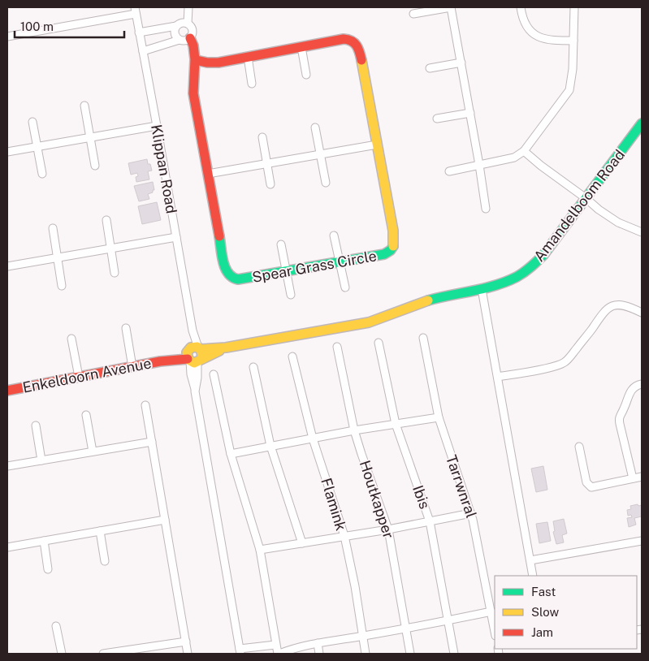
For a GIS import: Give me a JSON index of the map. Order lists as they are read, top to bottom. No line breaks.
{"streets":{"street":["Klippan Road","Amandelboom Road","Spear Grass Circle","Enkeldoorn Avenue","Tarrwnral","Ibis","Houtkapper","Flamink"]},"crossings":[["Klippan Road","Amandelboom Road"],["Klippan Road","Enkeldoorn Avenue"],["Amandelboom Road","Enkeldoorn Avenue"]],"legend":["Fast","Slow","Jam"],"scale_bar":"100 m"}
